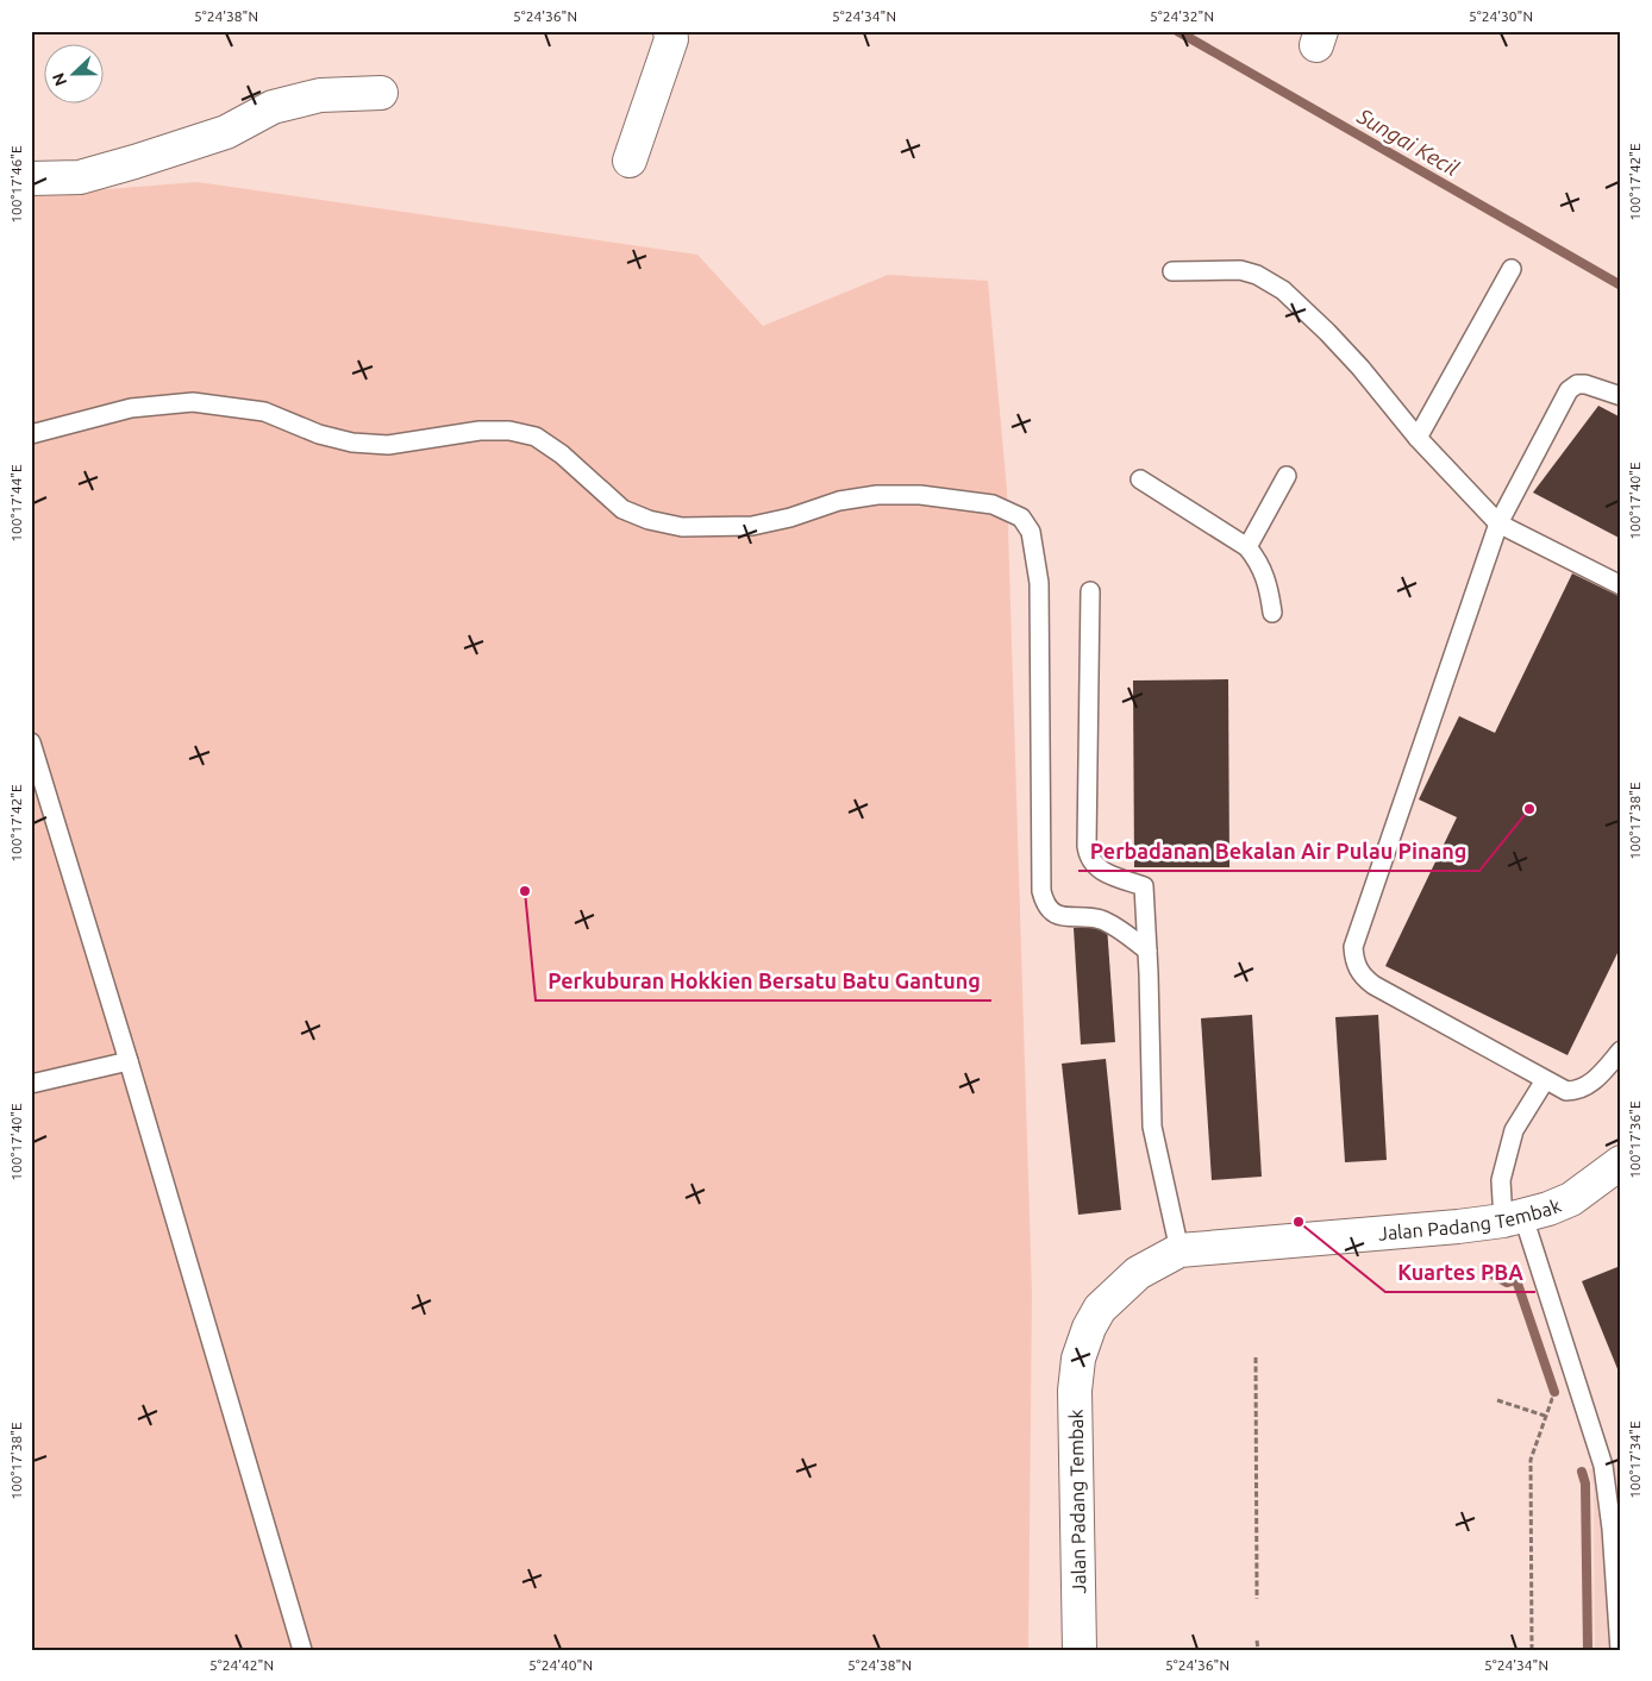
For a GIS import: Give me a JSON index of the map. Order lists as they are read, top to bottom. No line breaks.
{"streets":{"street":["Jalan Padang Tembak"]},"water":["Sungai Kecil"],"places":["Perbadanan Bekalan Air Pulau Pinang","Perkuburan Hokkien Bersatu Batu Gantung","Kuartes PBA"],"north":"left","coordinates":["5°24'38\"N","5°24'36\"N","5°24'34\"N","5°24'32\"N","5°24'30\"N","100°17'42\"E","100°17'46\"E","100°17'40\"E","100°17'44\"E","100°17'38\"E","100°17'36\"E","100°17'34\"E","5°24'42\"N","5°24'40\"N"]}
